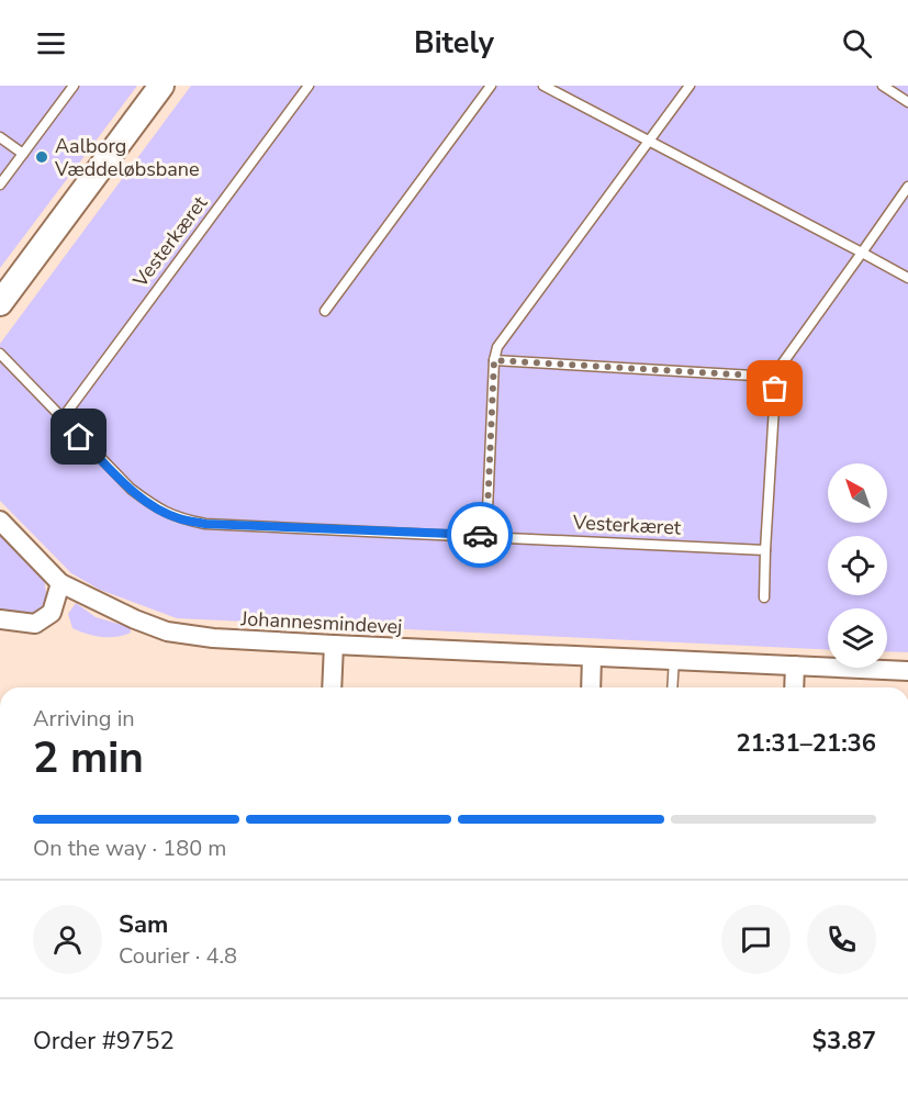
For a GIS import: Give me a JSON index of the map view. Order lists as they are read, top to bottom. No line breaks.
{"streets":{"street":["Johannesmindevej"],"lane":["Vesterkæret"]},"places":["Aalborg Væddeløbsbane"],"north":"top left","page":{"header":"Bitely","heading":["2 min","Arriving in","21:31–21:36"],"panel":["Sam","Courier · 4.8","Order #9752","$3.87"],"bar":"On the way · 180 m"}}
